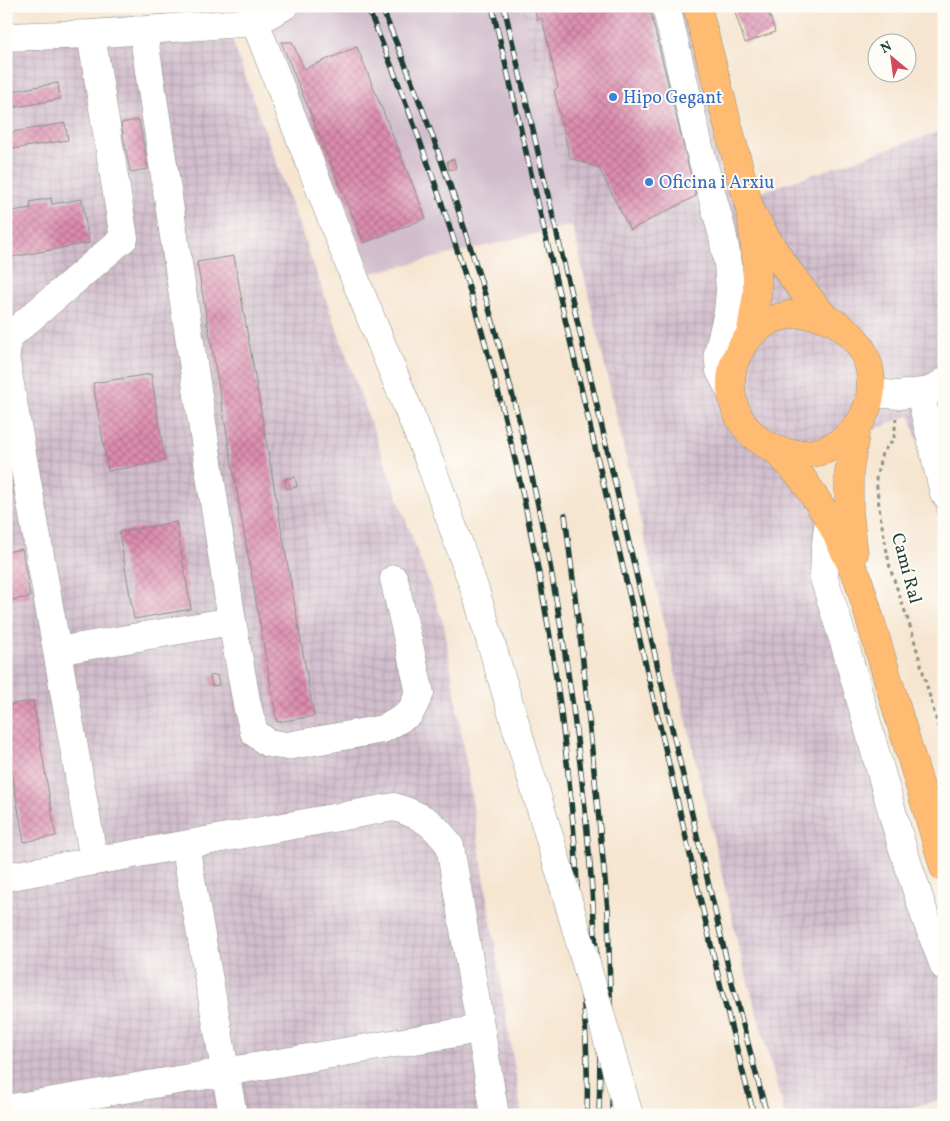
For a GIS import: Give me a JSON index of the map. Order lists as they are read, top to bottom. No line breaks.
{"streets":{"path":["Camí Ral"]},"places":["Hipo Gegant","Oficina i Arxiu"],"north":"top left"}
